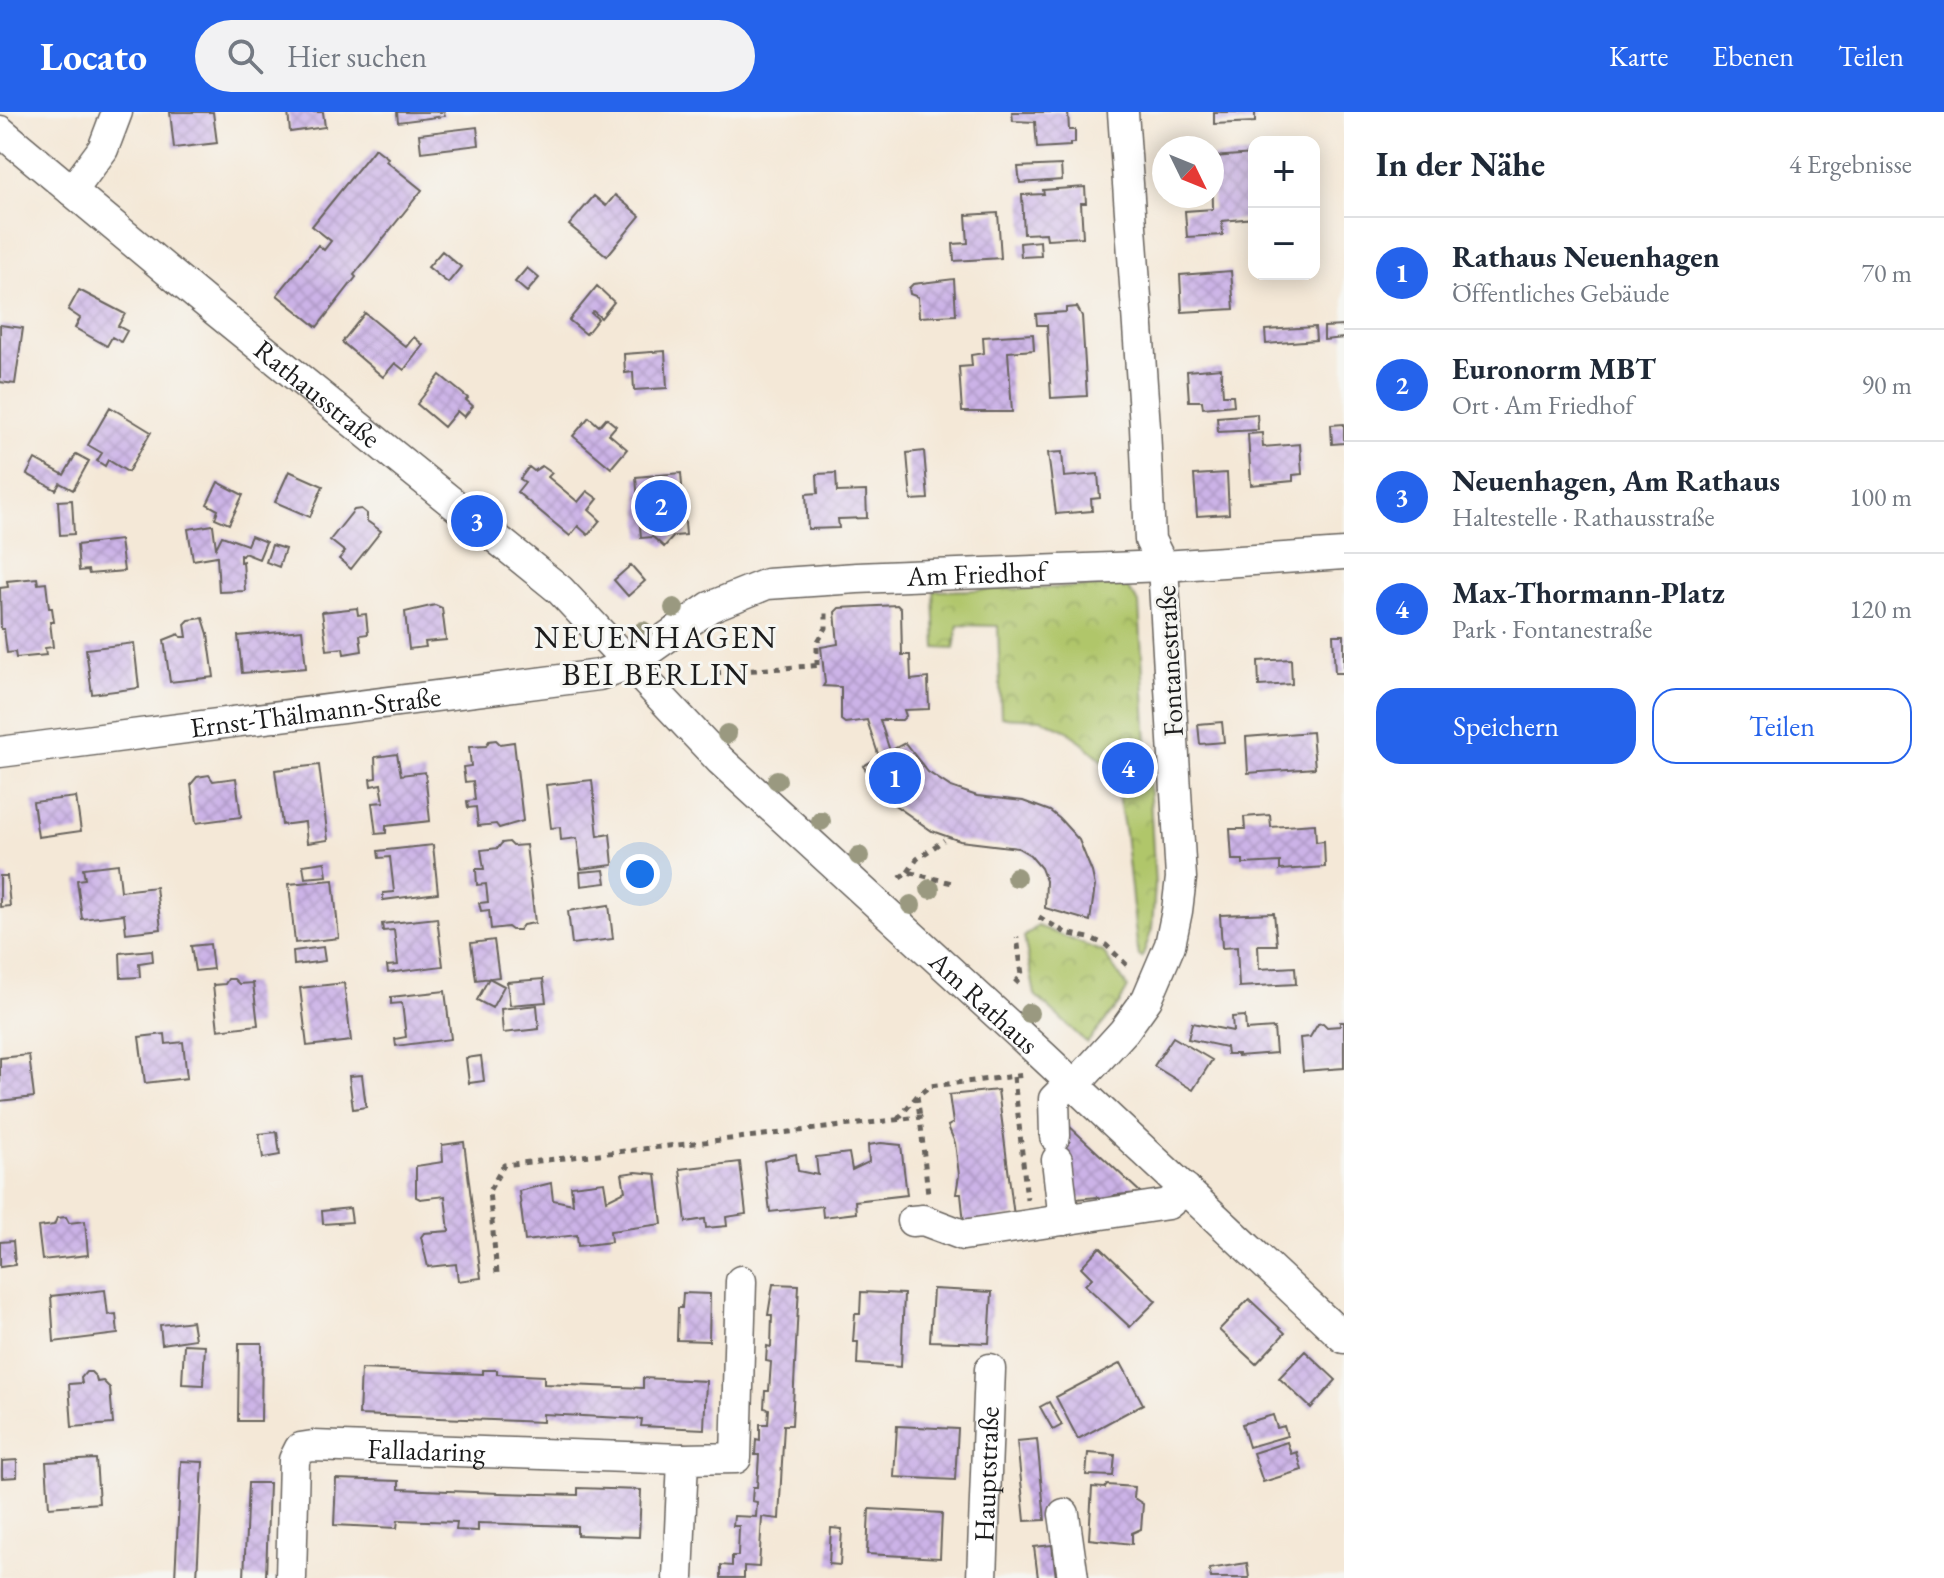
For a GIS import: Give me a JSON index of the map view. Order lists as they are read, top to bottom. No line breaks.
{"streets":{"street":["Rathausstraße","Am Friedhof","Fontanestraße","Ernst-Thälmann-Straße","Am Rathaus","Falladaring","Hauptstraße"]},"crossings":[["Rathausstraße","Am Friedhof"],["Rathausstraße","Ernst-Thälmann-Straße"],["Rathausstraße","Am Rathaus"],["Am Friedhof","Fontanestraße"],["Am Friedhof","Ernst-Thälmann-Straße"],["Am Friedhof","Am Rathaus"],["Fontanestraße","Am Rathaus"],["Ernst-Thälmann-Straße","Am Rathaus"]],"districts":["NEUENHAGEN BEI BERLIN"],"north":"bottom right","page":{"header":"Locato","search":"Hier suchen","nav":["Karte","Ebenen","Teilen"],"heading":["In der Nähe","4 Ergebnisse"],"map_buttons":["+","−"],"list":[{"mark":"1","name":"Rathaus Neuenhagen","note":"Öffentliches Gebäude","value":"70 m"},{"mark":"2","name":"Euronorm MBT","note":"Ort · Am Friedhof","value":"90 m"},{"mark":"3","name":"Neuenhagen, Am Rathaus","note":"Haltestelle · Rathausstraße","value":"100 m"},{"mark":"4","name":"Max-Thormann-Platz","note":"Park · Fontanestraße","value":"120 m"}],"pins":["2","3","4","1"],"buttons":["Speichern","Teilen"]}}
